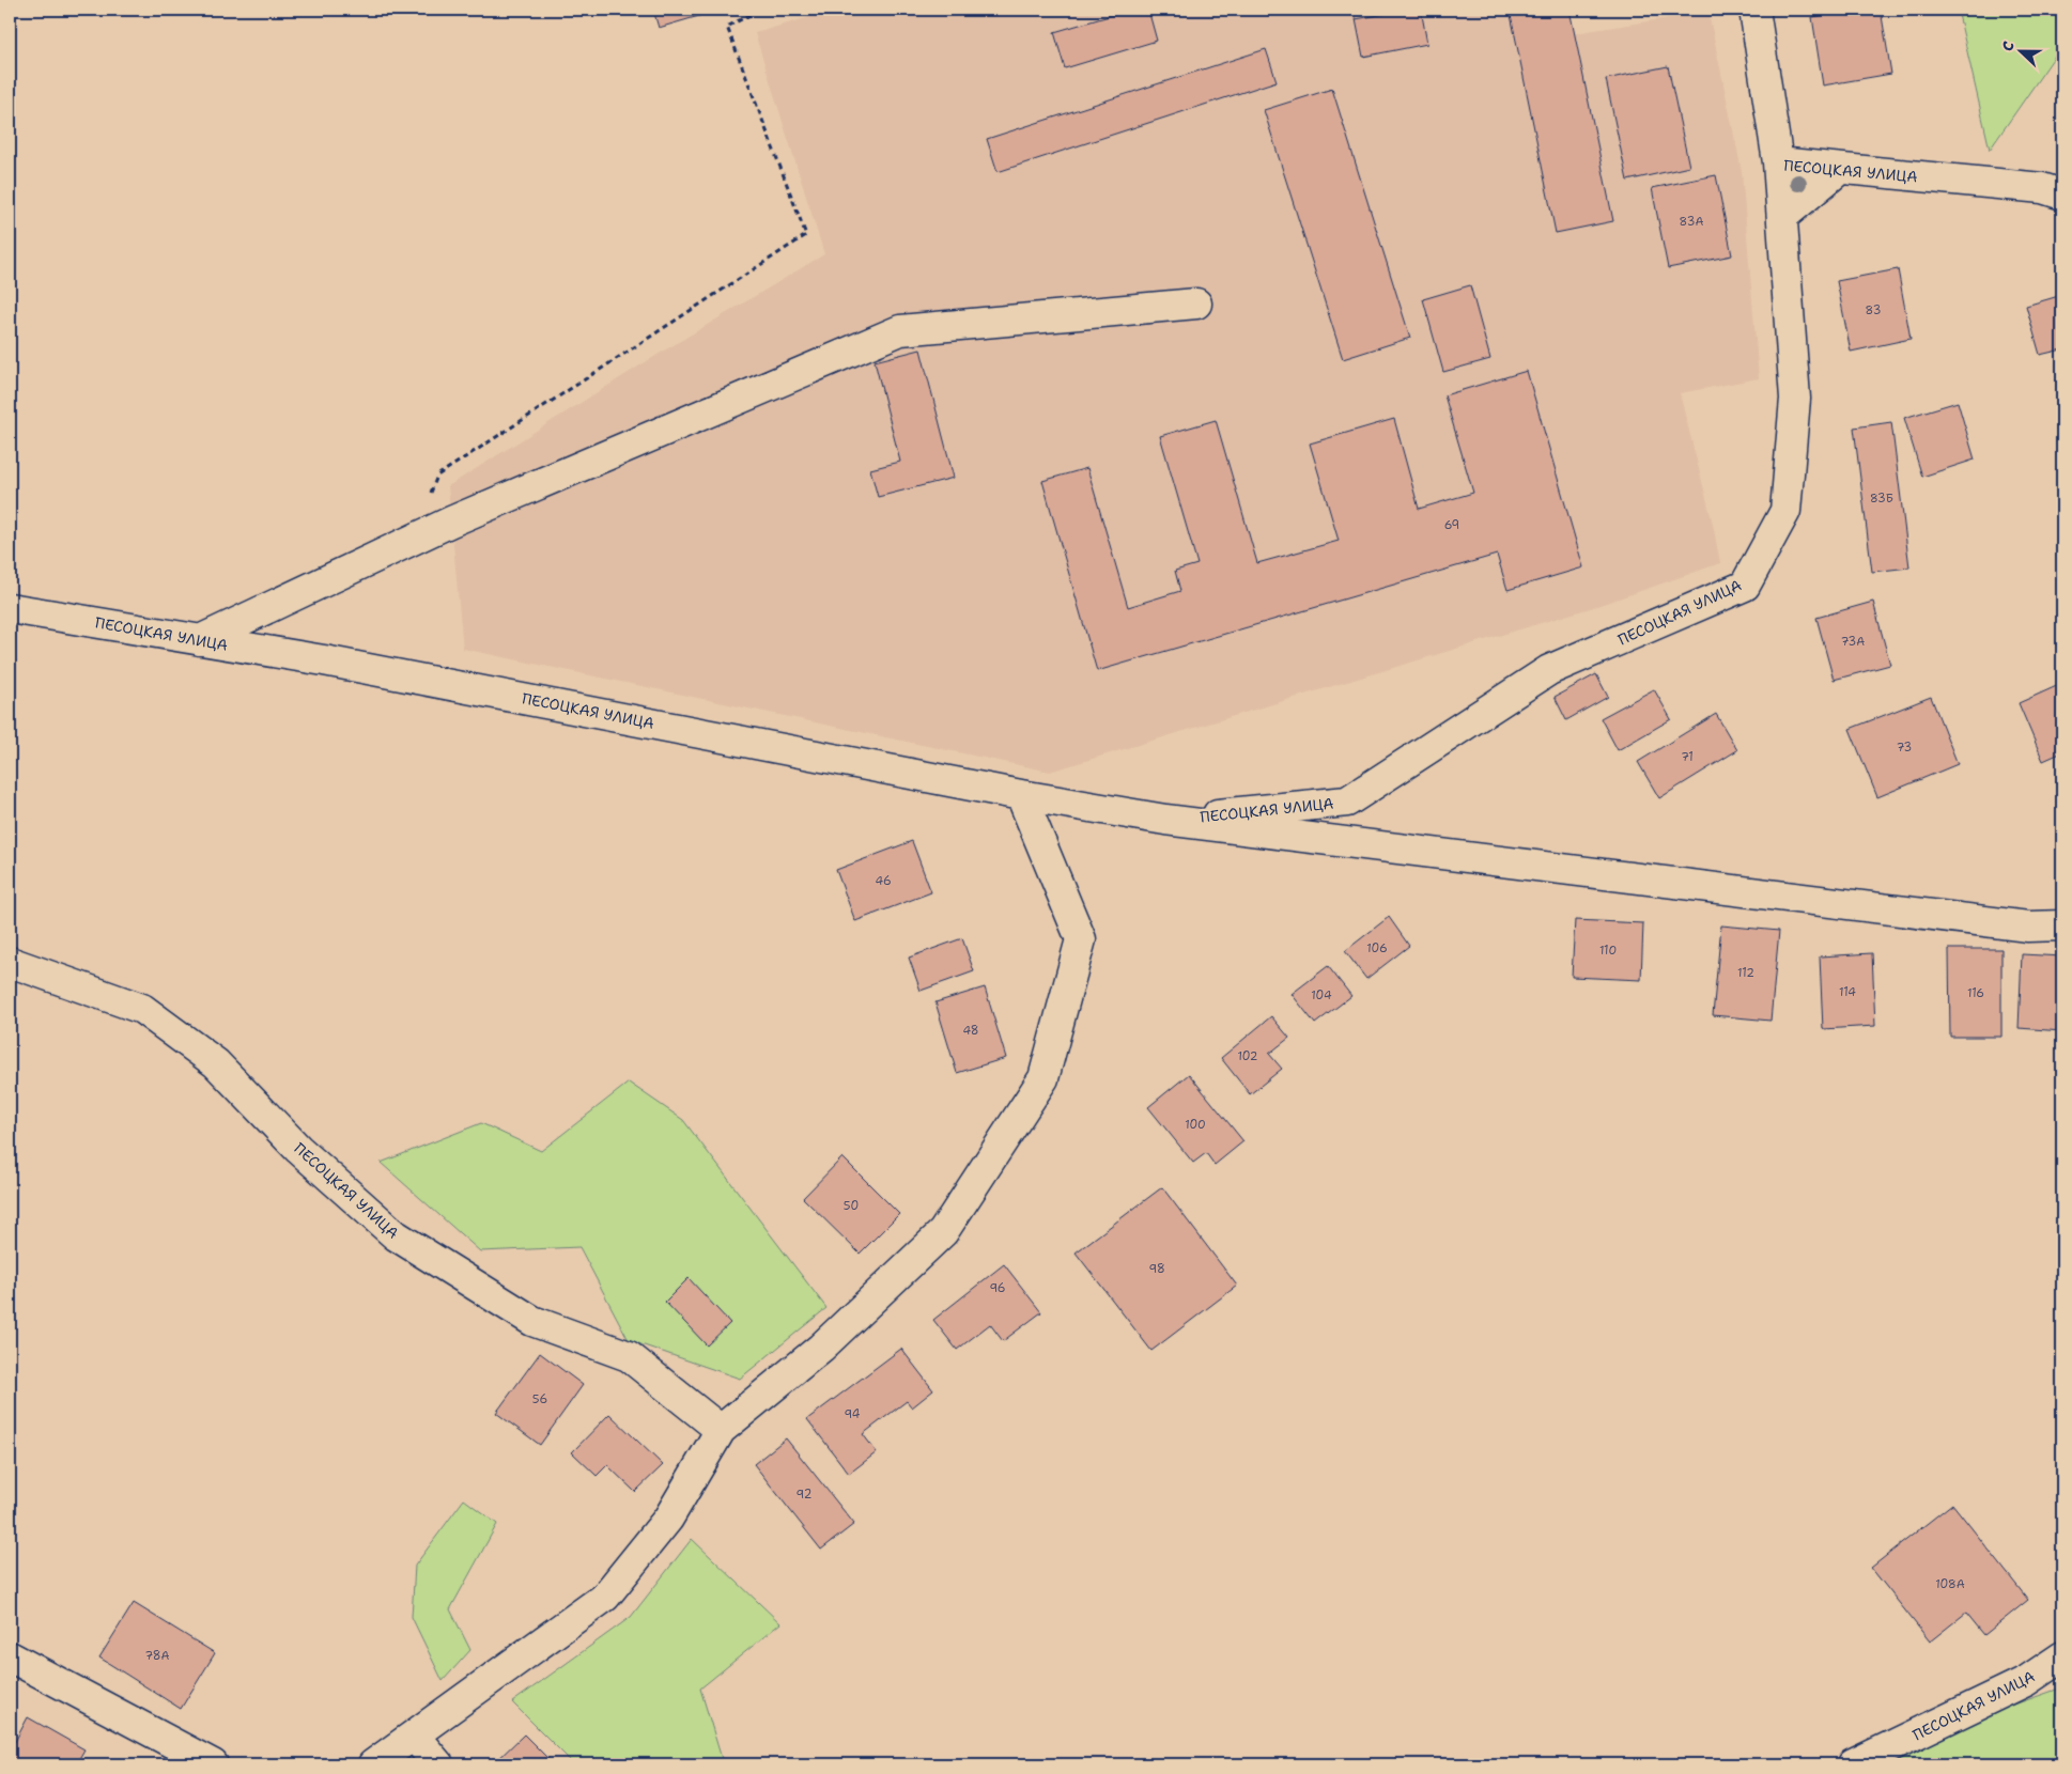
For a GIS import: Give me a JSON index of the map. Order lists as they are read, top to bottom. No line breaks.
{"streets":{"street":["ПЕСОЦКАЯ УЛИЦА"]},"house_numbers":["83А","83","83Б","69","73А","73","71","46","106","110","112","114","116","104","48","102","100","50","98","96","56","94","92","108А","78А"],"north":"left"}
